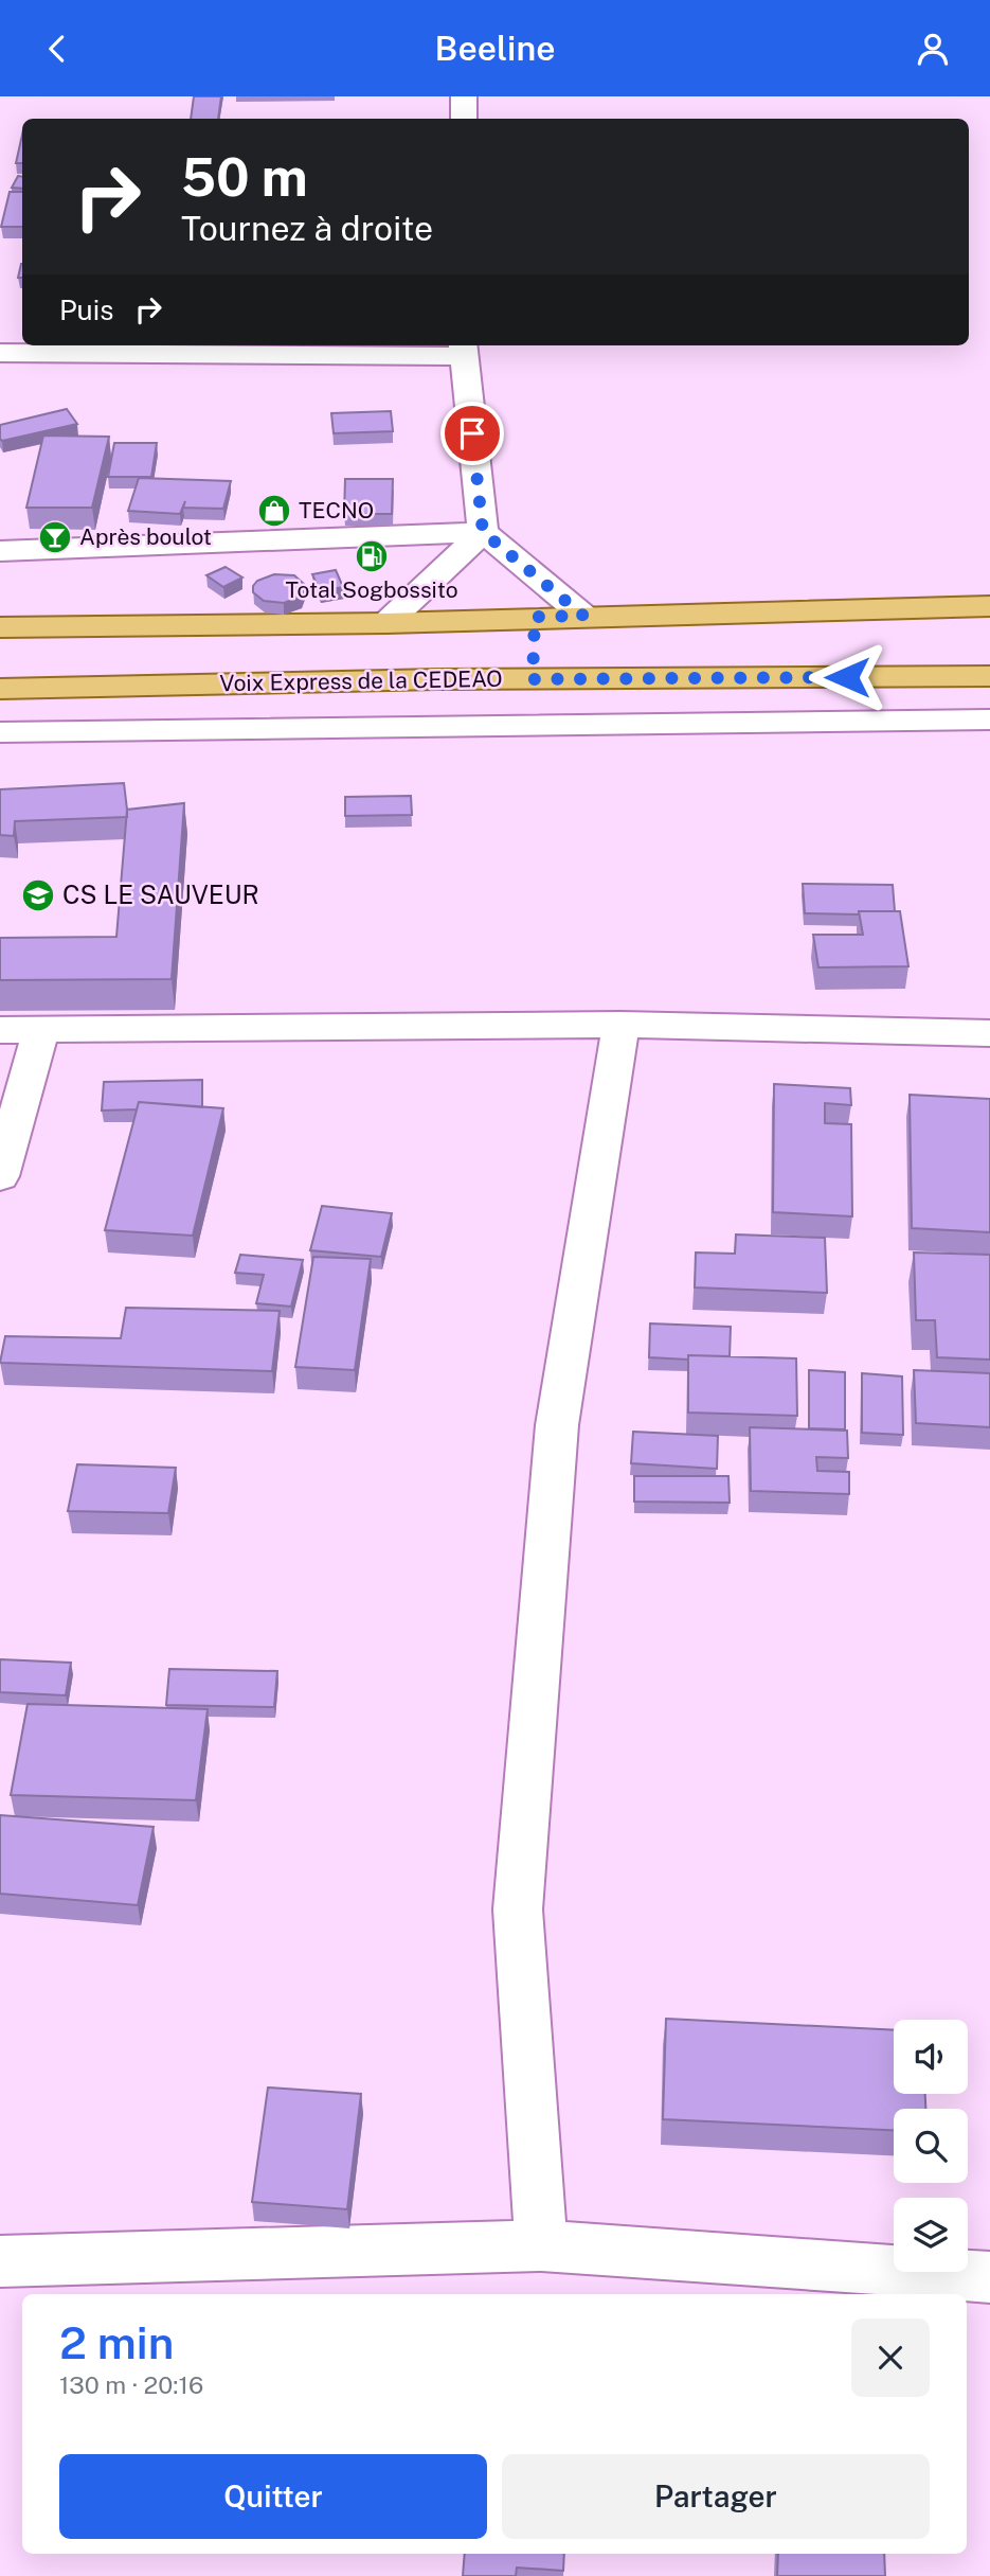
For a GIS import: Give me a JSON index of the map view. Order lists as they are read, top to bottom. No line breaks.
{"streets":{"main road":["Voix Express de la CEDEAO"]},"places":{"shop":["TECNO"],"bar":["Après boulot"],"fuel station":["Total Sogbossito"],"school or university":["CS LE SAUVEUR"]},"page":{"header":"Beeline","turn":["50 m","Tournez à droite"],"then":"Puis","heading":["2 min","130 m · 20:16"],"buttons":["Quitter","Partager"]}}
